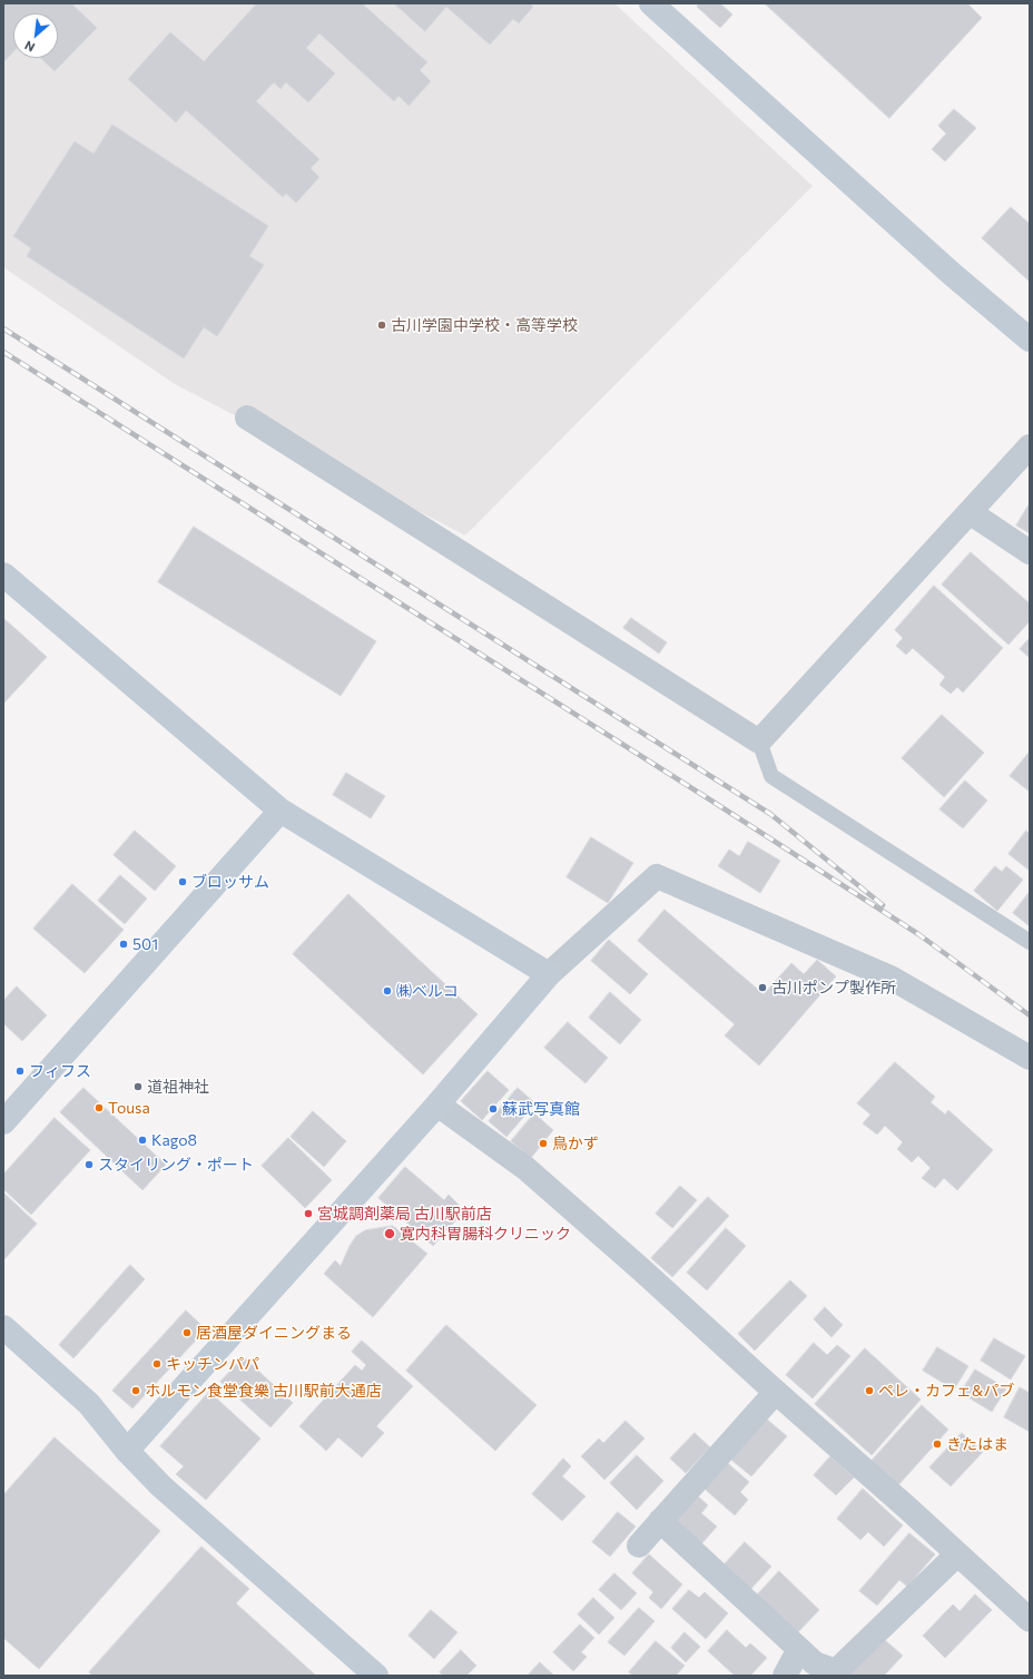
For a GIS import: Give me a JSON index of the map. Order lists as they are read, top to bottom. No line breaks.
{"places":["古川学園中学校・高等学校","ブロッサム","501","古川ポンプ製作所","㈱ベルコ","フィフス","道祖神社","Tousa","蘇武写真館","Kago8","鳥かず","スタイリング・ポート","宮城調剤薬局 古川駅前店","寛内科胃腸科クリニック","居酒屋ダイニングまる","キッチンパパ","ホルモン食堂食樂 古川駅前大通店","ペレ・カフェ&パブ","きたはま"],"north":"bottom left"}
